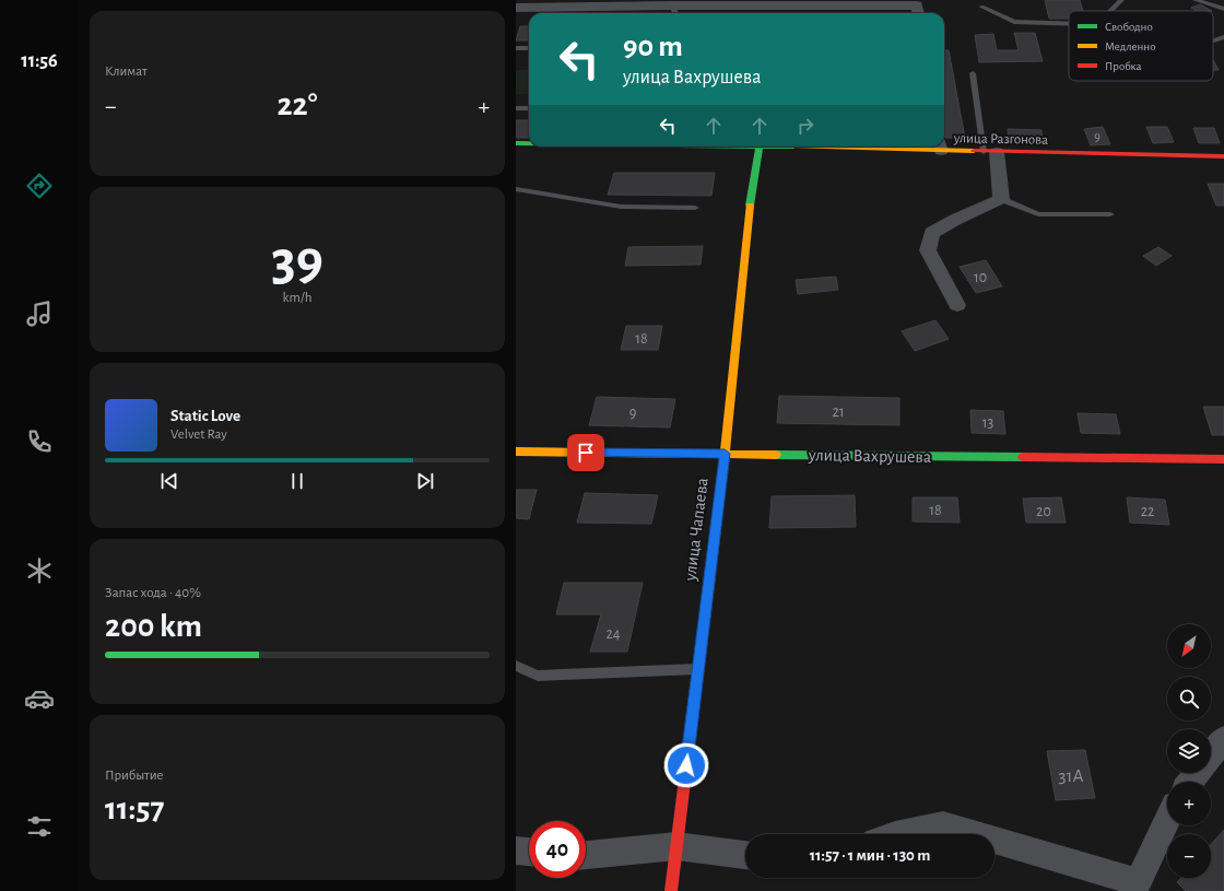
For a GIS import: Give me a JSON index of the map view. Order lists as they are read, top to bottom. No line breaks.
{"streets":{"street":["улица Разгонова","улица Вахрушева","улица Чапаева"]},"crossings":[["улица Вахрушева","улица Чапаева"]],"house_numbers":["9","10","18","21","9","13","18","20","22","24","31А"],"legend":["Свободно","Медленно","Пробка"],"north":"bottom left","page":{"tabs":"11:56","tile":["Климат",["39","km/h"],["Запас хода · 40%","200 km"],["Прибытие","11:57"]],"turn":["90 m","улица Вахрушева"],"heat":["−","22°","+"],"song":["Static Love","Velvet Ray"],"map_buttons":["+","−"],"limit":"40","trip":"11:57 · 1 мин · 130 m"}}
